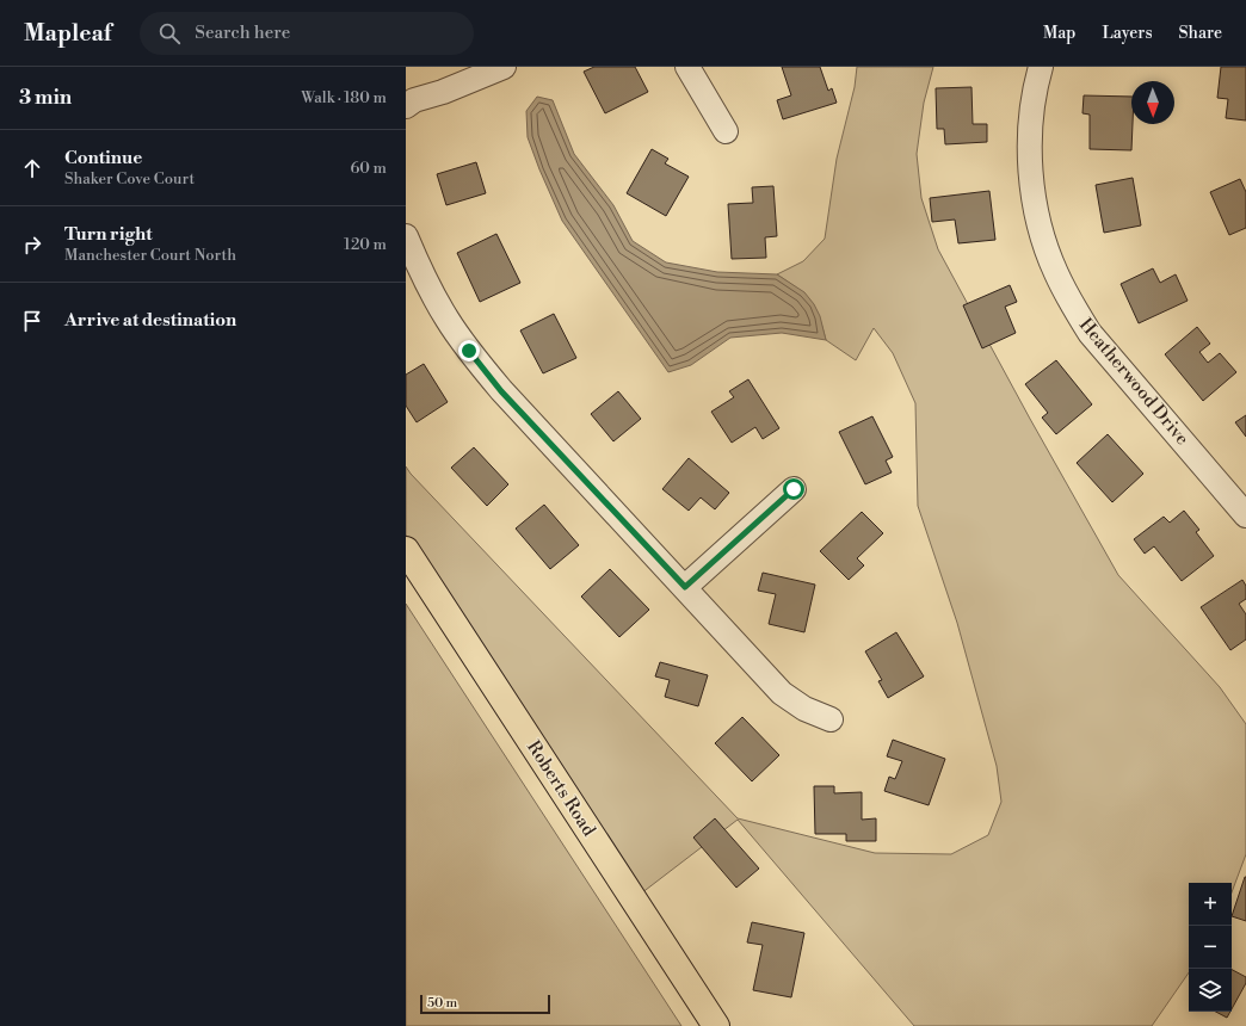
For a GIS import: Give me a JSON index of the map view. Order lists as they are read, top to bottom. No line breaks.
{"streets":{"main road":["Roberts Road"],"street":["Heatherwood Drive"]},"scale_bar":"50 m","north":"bottom","page":{"header":"Mapleaf","search":"Search here","nav":["Map","Layers","Share"],"heading":["3 min","Walk · 180 m"],"list":[["Continue","Shaker Cove Court","60 m"],["Turn right","Manchester Court North","120 m"],"Arrive at destination"],"map_buttons":["+","−"],"scale":"50 m"}}
